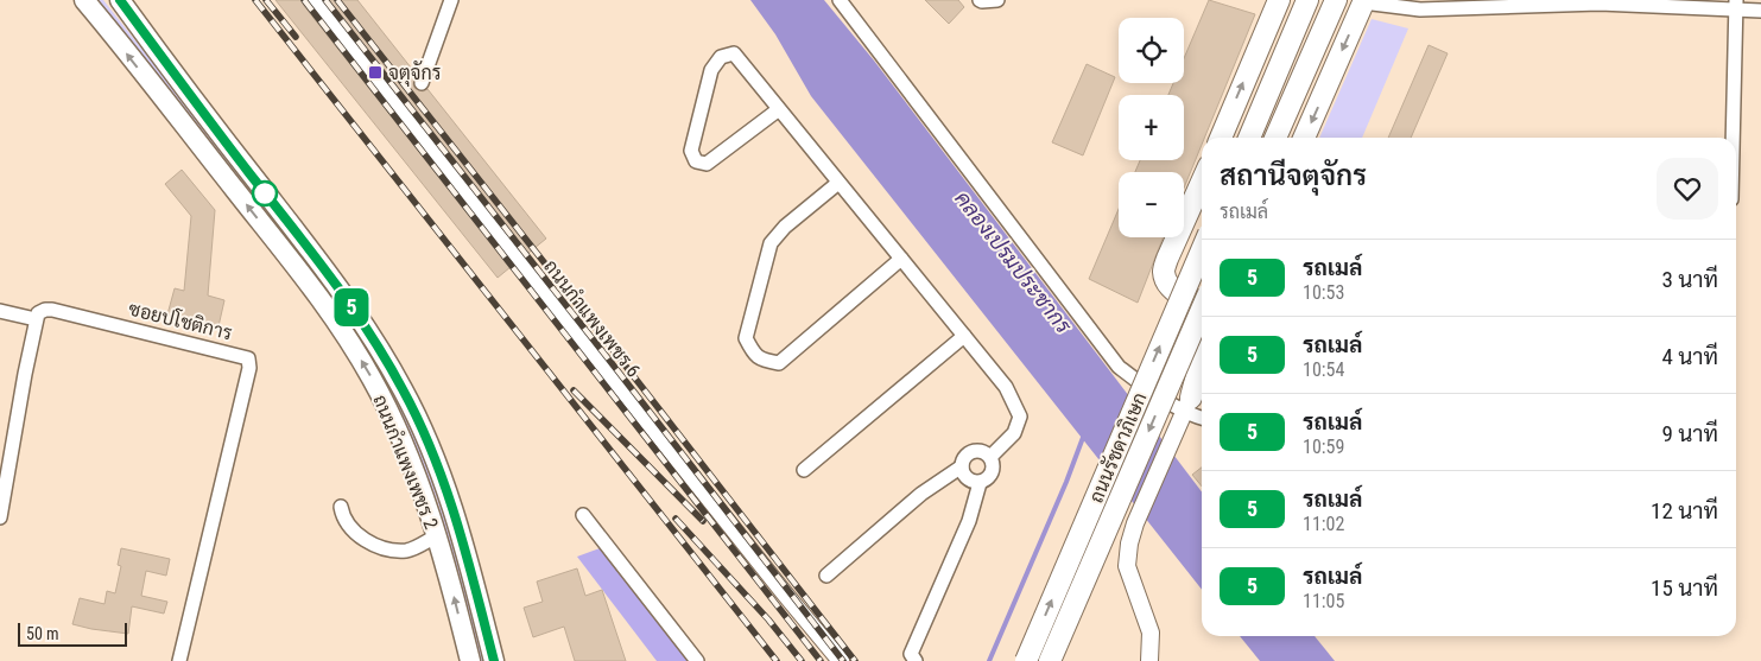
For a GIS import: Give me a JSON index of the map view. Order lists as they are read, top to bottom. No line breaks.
{"streets":{"main road":["ถนนรัชดาภิเษก","ถนนกำแพงเพชร 2"],"street":["ถนนกำแพงเพชร 6","ซอยปโชติการ"]},"water":["คลองเปรมประชากร"],"places":{"transit":["จตุจักร"]},"lines":["bus line 5"],"scale_bar":"50 m","page":{"on_map":"5","map_buttons":["+","−"],"heading":["สถานีจตุจักร","รถเมล์"],"list":[{"mark":"5","name":"รถเมล์","note":"10:53","value":"3 นาที"},{"mark":"5","name":"รถเมล์","note":"10:54","value":"4 นาที"},{"mark":"5","name":"รถเมล์","note":"10:59","value":"9 นาที"},{"mark":"5","name":"รถเมล์","note":"11:02","value":"12 นาที"},{"mark":"5","name":"รถเมล์","note":"11:05","value":"15 นาที"}],"scale":"50 m"}}
